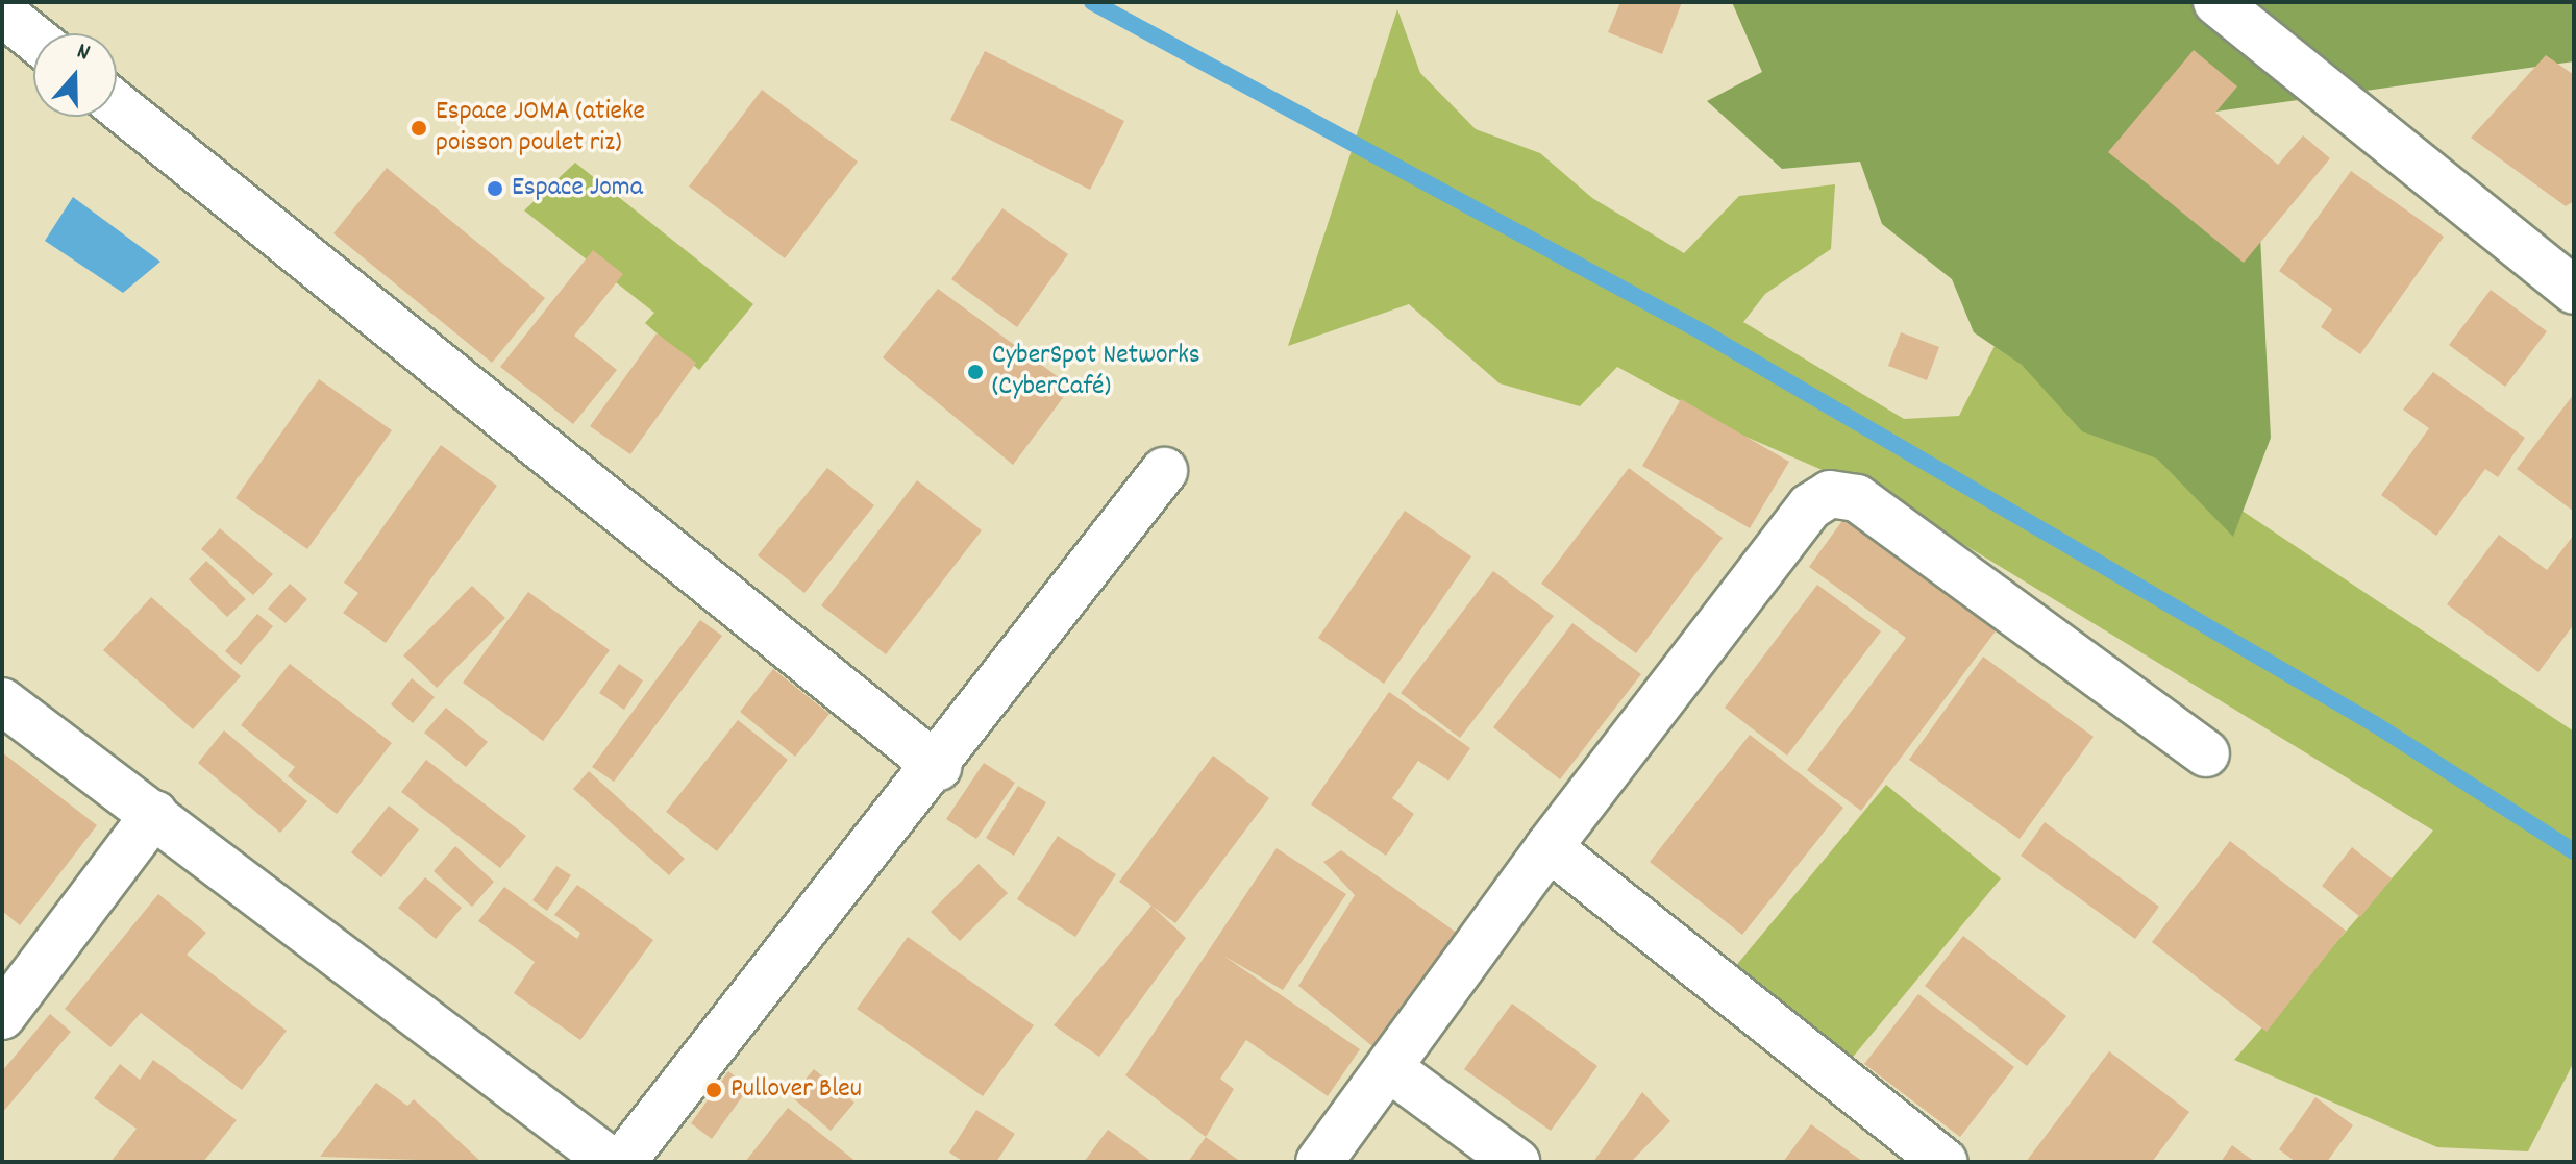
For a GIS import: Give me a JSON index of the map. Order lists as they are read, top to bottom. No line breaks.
{"places":["Espace JOMA (atieke poisson poulet riz)","Espace Joma","CyberSpot Networks (CyberCafé)","Pullover Bleu"],"north":"top"}
